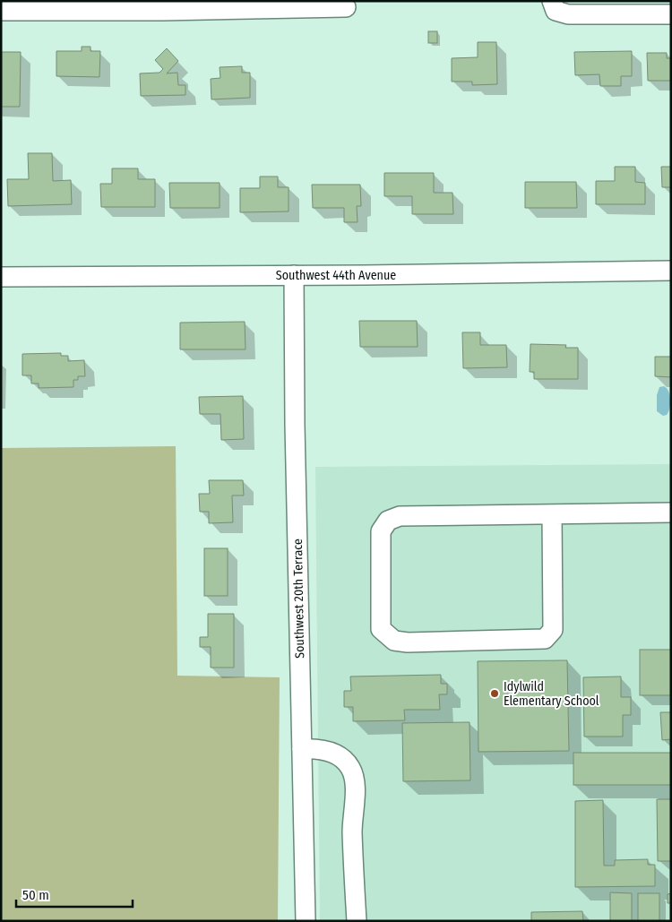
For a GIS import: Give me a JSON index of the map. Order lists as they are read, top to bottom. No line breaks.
{"streets":{"street":["Southwest 44th Avenue","Southwest 20th Terrace"]},"crossings":[["Southwest 44th Avenue","Southwest 20th Terrace"]],"places":["Idylwild Elementary School"],"scale_bar":"50 m"}
